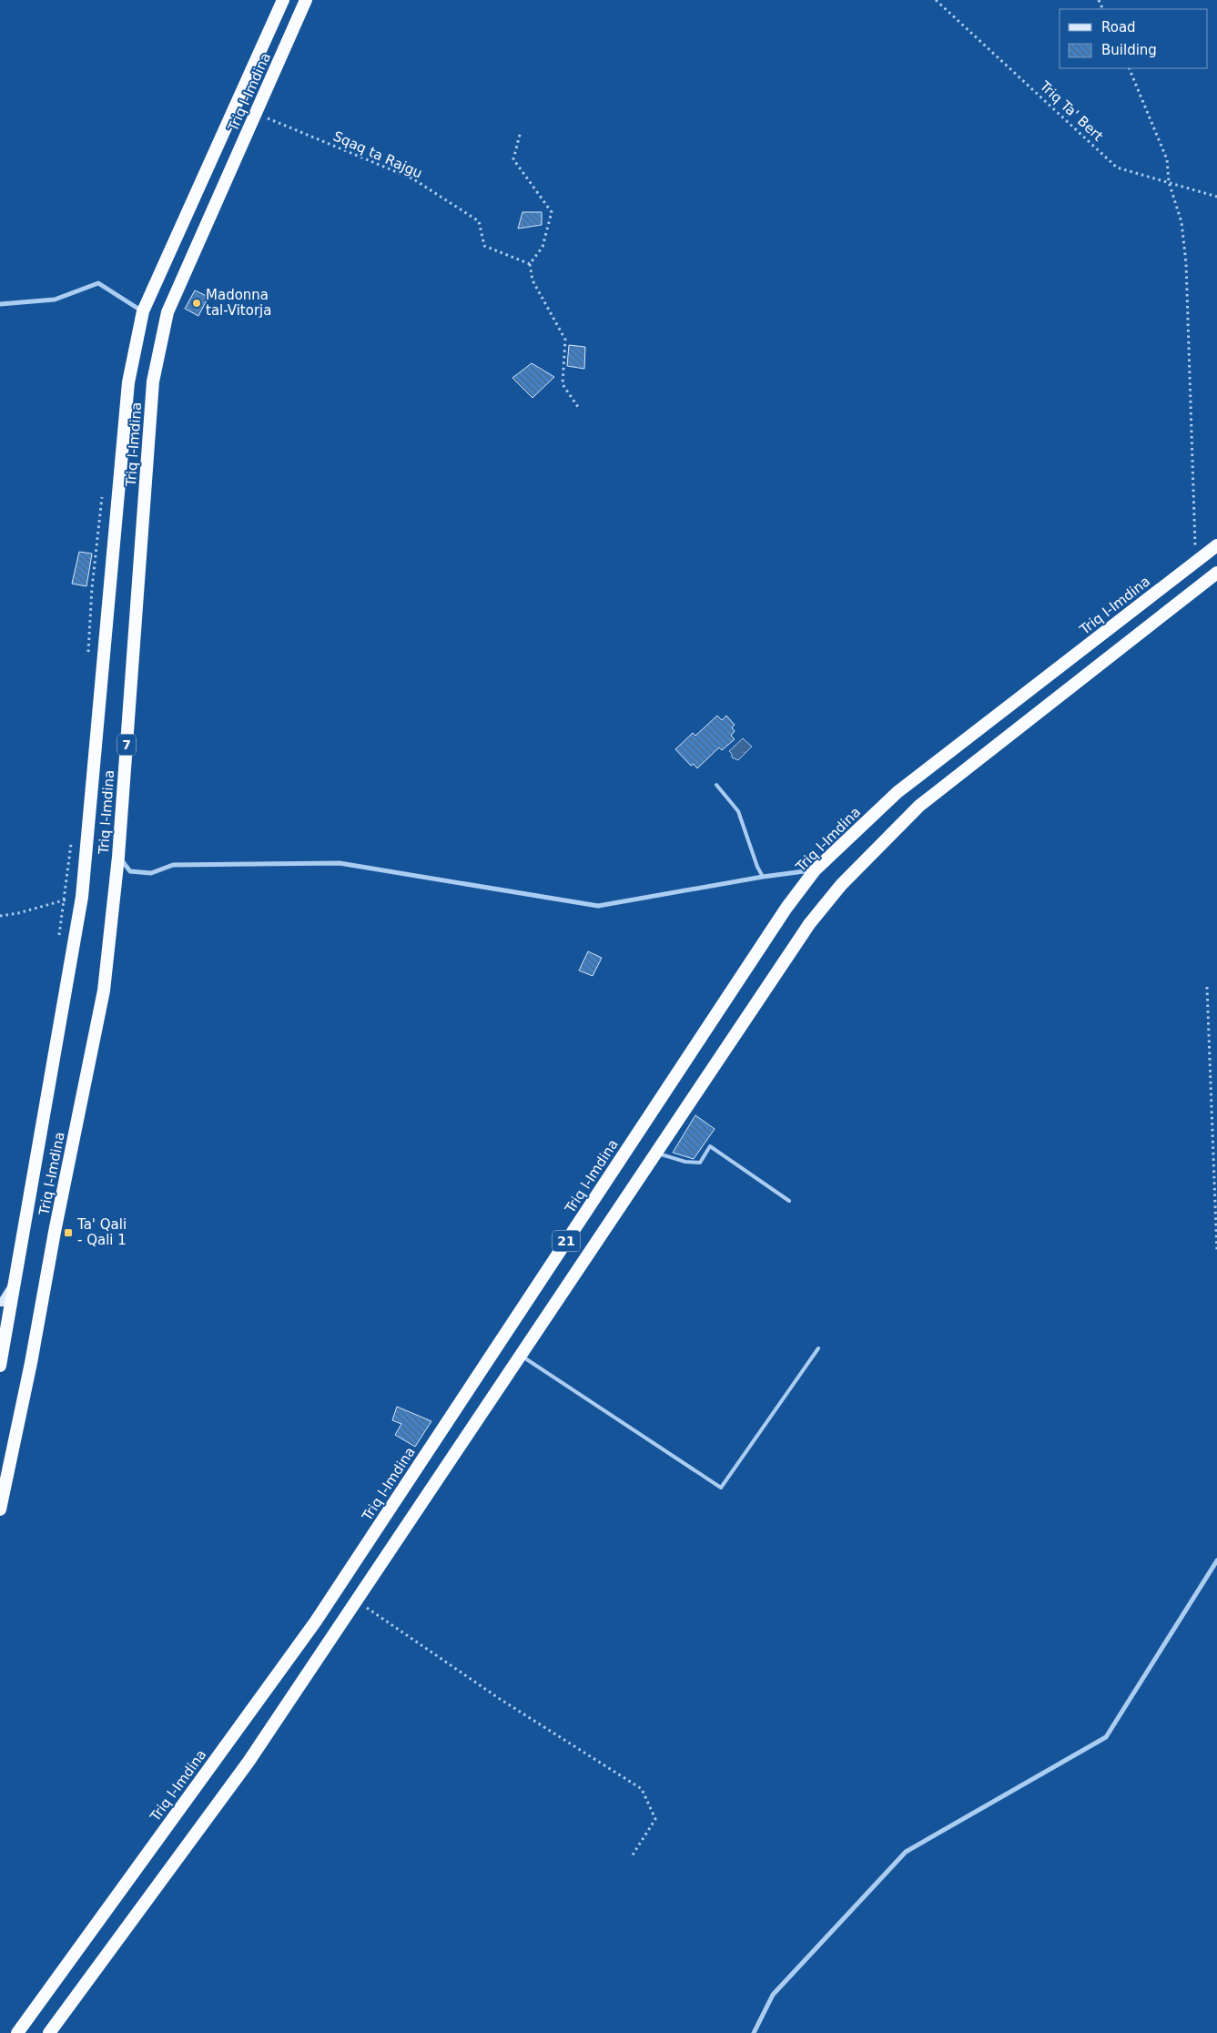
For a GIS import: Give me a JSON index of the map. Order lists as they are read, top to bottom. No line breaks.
{"streets":{"highway":["Triq l-Imdina","7","21"],"path":["Triq Ta' Bert","Sqaq ta Rajgu"]},"crossings":[["Triq l-Imdina","Sqaq ta Rajgu"]],"places":{"other":["Madonna tal-Vitorja"],"transit":["Ta' Qali - Qali 1"]},"legend":["Road","Building"]}
